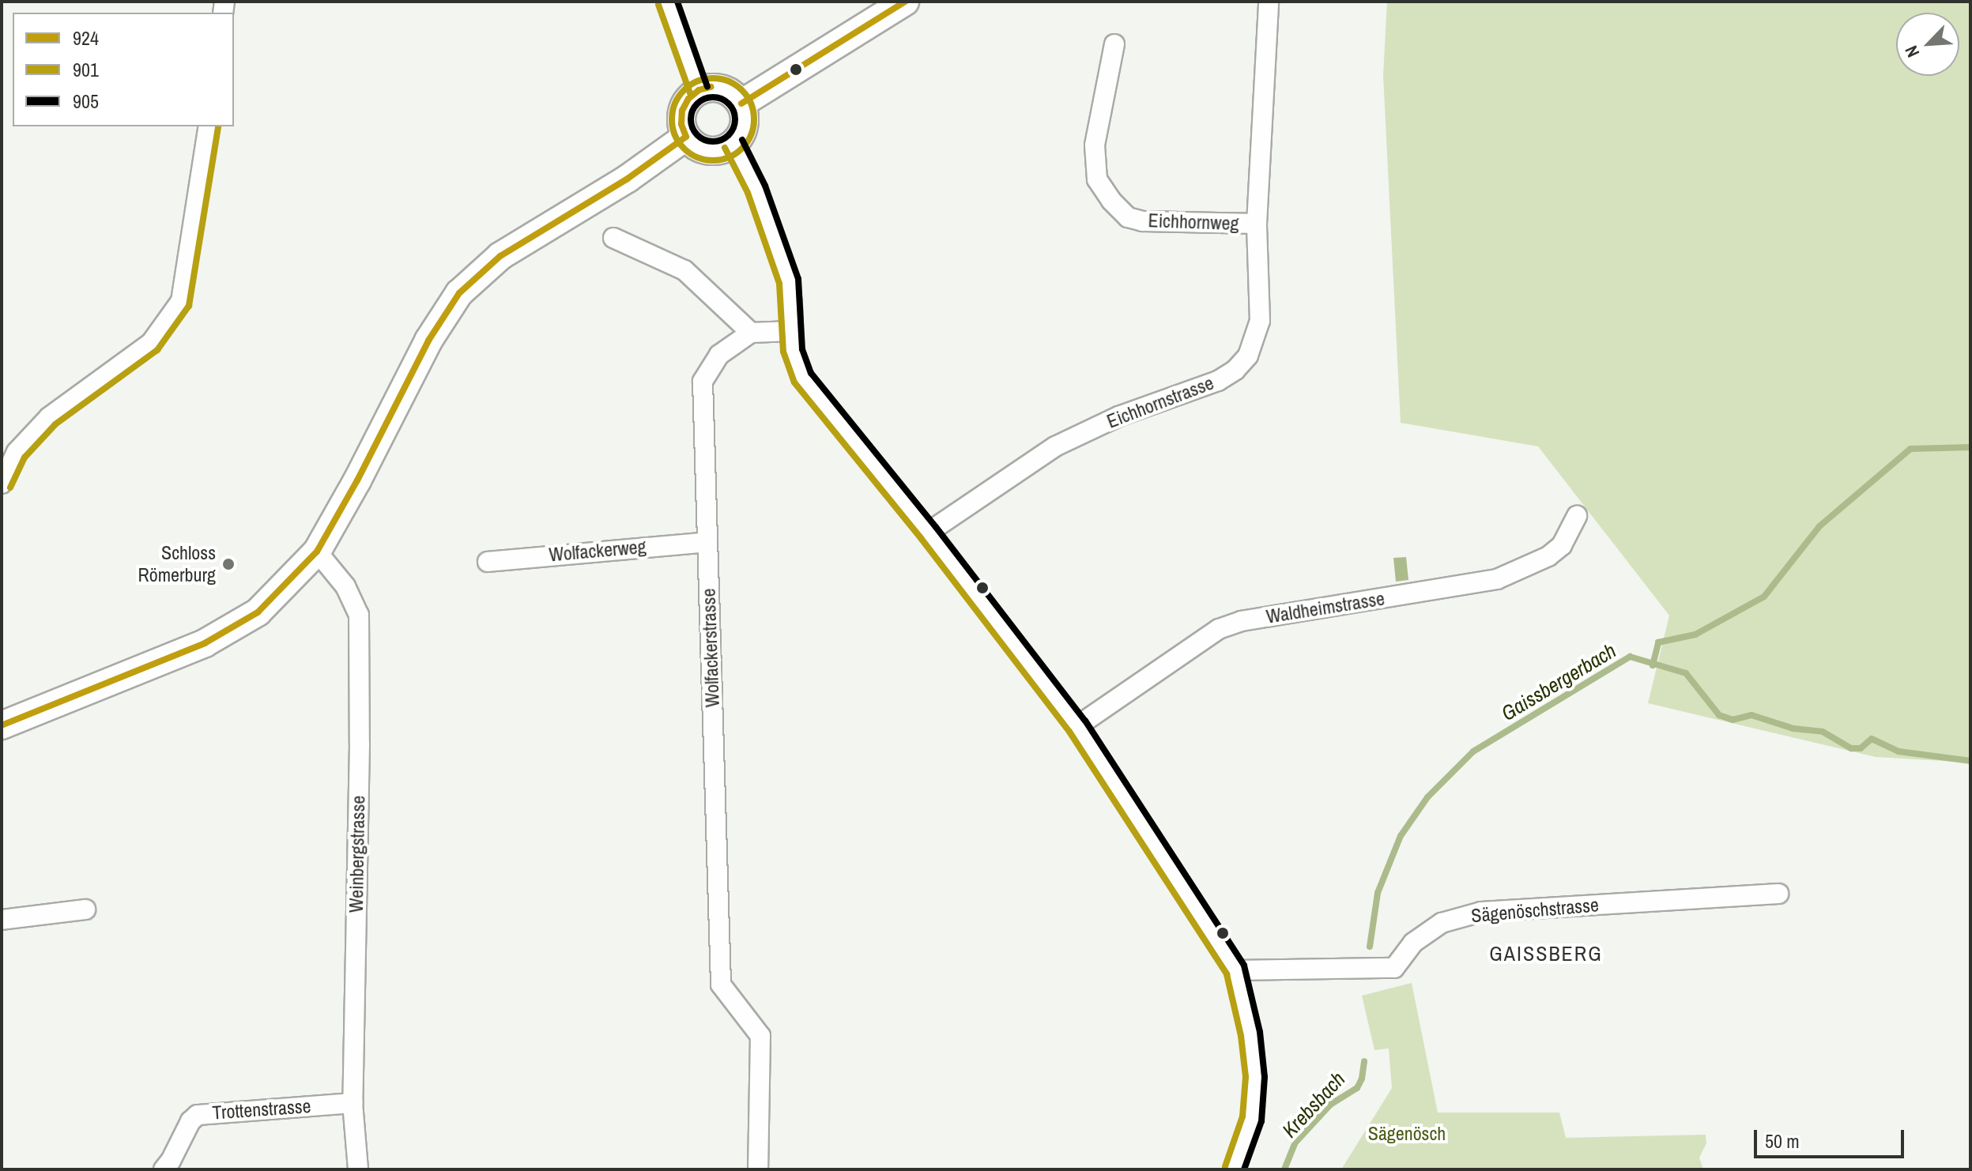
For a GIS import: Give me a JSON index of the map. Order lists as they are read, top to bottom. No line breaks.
{"streets":{"street":["Eichhornweg","Eichhornstrasse","Wolfackerweg","Waldheimstrasse","Wolfackerstrasse","Weinbergstrasse","Sägenöschstrasse","Trottenstrasse"]},"crossings":[["Eichhornweg","Eichhornstrasse"],["Wolfackerweg","Wolfackerstrasse"],["Weinbergstrasse","Trottenstrasse"]],"districts":["GAISSBERG"],"water":["Gaissbergerbach","Krebsbach"],"parks":["Sägenösch"],"places":["Schloss Römerburg"],"lines":["transit line 924","transit line 905","transit line 901"],"legend":["924","901","905"],"scale_bar":"50 m","north":"bottom left"}
